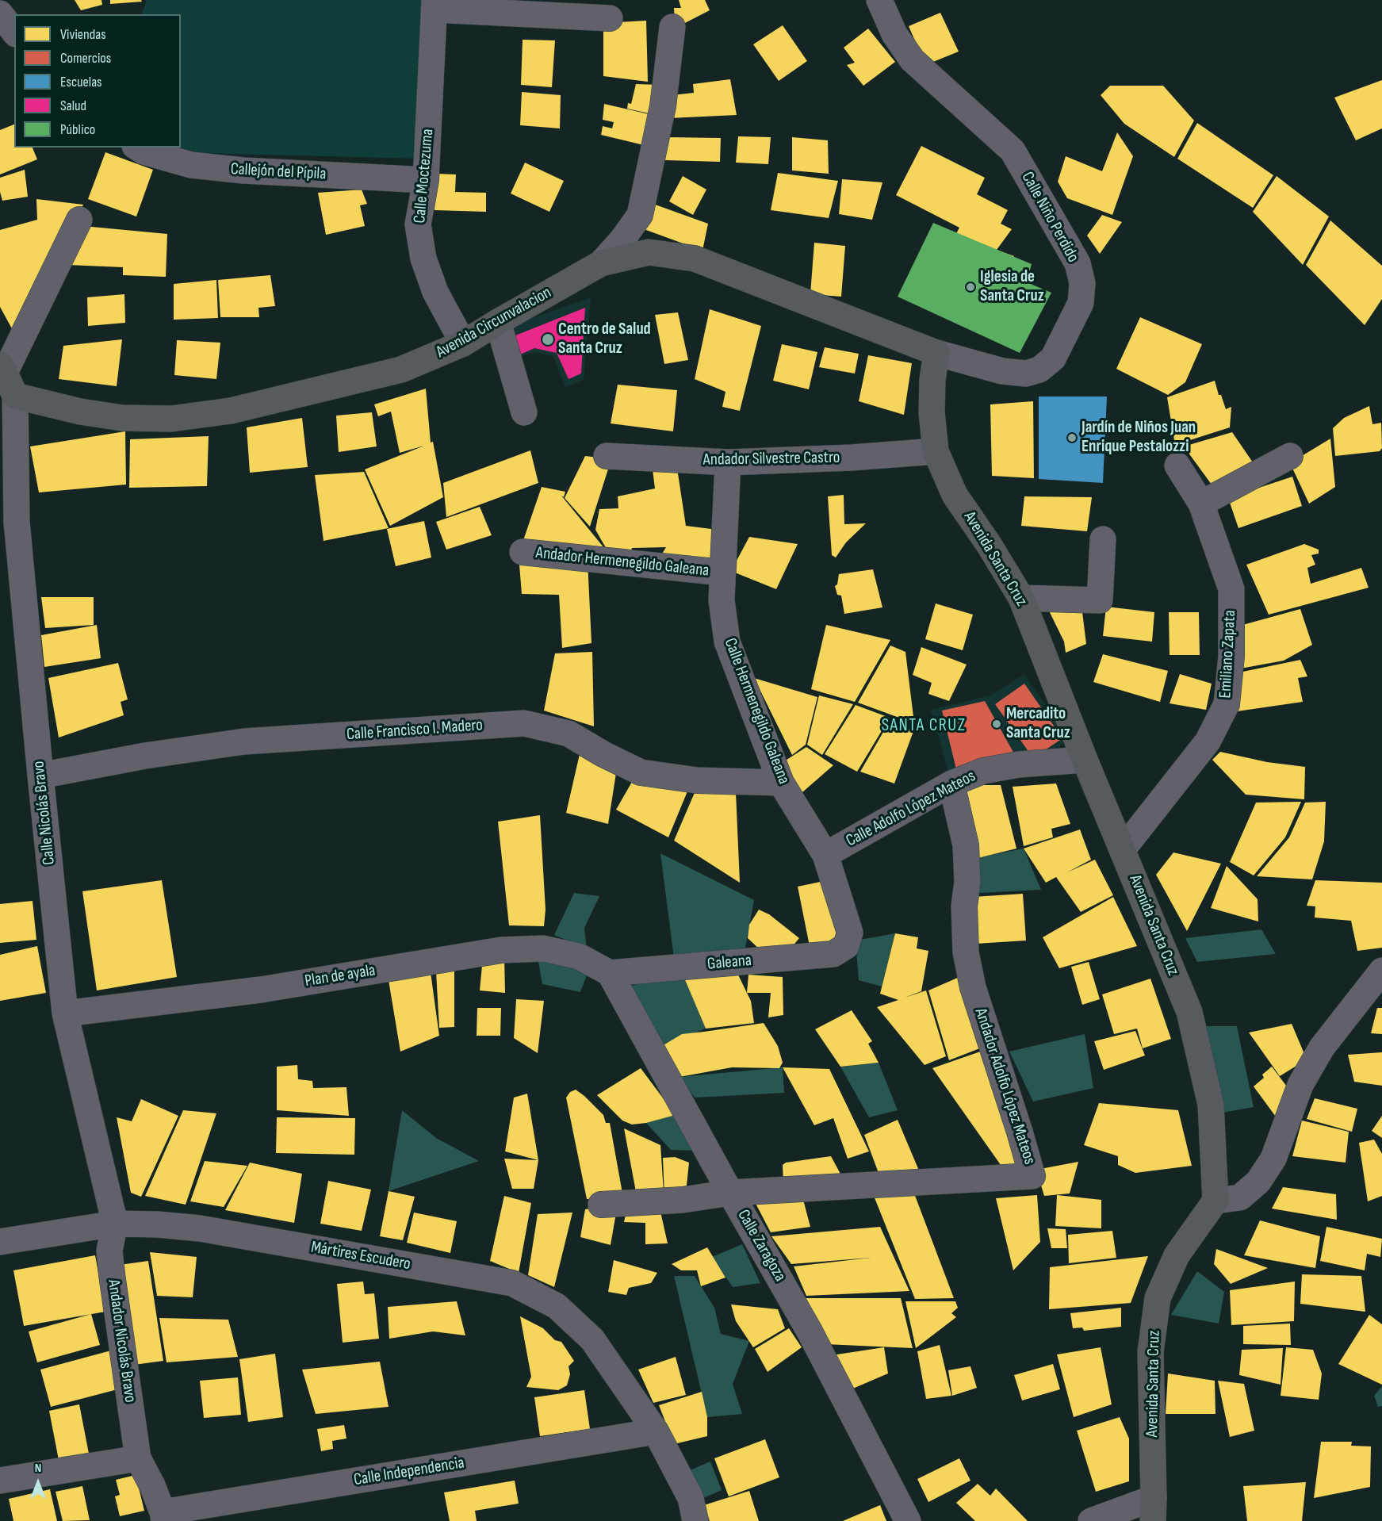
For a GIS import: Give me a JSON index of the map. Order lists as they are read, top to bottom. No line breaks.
{"streets":{"street":["Callejón del Pípila","Calle Moctezuma","Calle Niño Perdido","Avenida Circunvalacion","Andador Silvestre Castro","Avenida Santa Cruz","Andador Hermenegildo Galeana","Emiliano Zapata","Calle Hermenegildo Galeana","Calle Francisco I. Madero","Calle Adolfo López Mateos","Calle Nicolás Bravo","Galeana","Plan de ayala","Andador Adolfo López Mateos","Calle Zaragoza","Mártires Escudero","Andador Nicolás Bravo","Calle Independencia"]},"crossings":[["Callejón del Pípila","Calle Moctezuma"],["Calle Moctezuma","Avenida Circunvalacion"],["Calle Niño Perdido","Avenida Circunvalacion"],["Calle Niño Perdido","Avenida Santa Cruz"],["Avenida Circunvalacion","Avenida Santa Cruz"],["Avenida Circunvalacion","Calle Nicolás Bravo"],["Andador Silvestre Castro","Avenida Santa Cruz"],["Andador Silvestre Castro","Calle Hermenegildo Galeana"],["Avenida Santa Cruz","Emiliano Zapata"],["Avenida Santa Cruz","Calle Adolfo López Mateos"],["Andador Hermenegildo Galeana","Calle Hermenegildo Galeana"],["Calle Hermenegildo Galeana","Calle Francisco I. Madero"],["Calle Hermenegildo Galeana","Calle Adolfo López Mateos"],["Calle Hermenegildo Galeana","Galeana"],["Calle Francisco I. Madero","Calle Nicolás Bravo"],["Calle Adolfo López Mateos","Andador Adolfo López Mateos"],["Calle Nicolás Bravo","Plan de ayala"],["Calle Nicolás Bravo","Mártires Escudero"],["Calle Nicolás Bravo","Andador Nicolás Bravo"],["Galeana","Plan de ayala"],["Galeana","Calle Zaragoza"],["Plan de ayala","Calle Zaragoza"],["Andador Adolfo López Mateos","Calle Zaragoza"],["Mártires Escudero","Andador Nicolás Bravo"],["Mártires Escudero","Calle Independencia"],["Andador Nicolás Bravo","Calle Independencia"]],"districts":["SANTA CRUZ"],"places":["Iglesia de Santa Cruz","Centro de Salud Santa Cruz","Jardín de Niños Juan Enrique Pestalozzi","Mercadito Santa Cruz"],"legend":["Viviendas","Comercios","Escuelas","Salud","Público"],"north":"top"}
